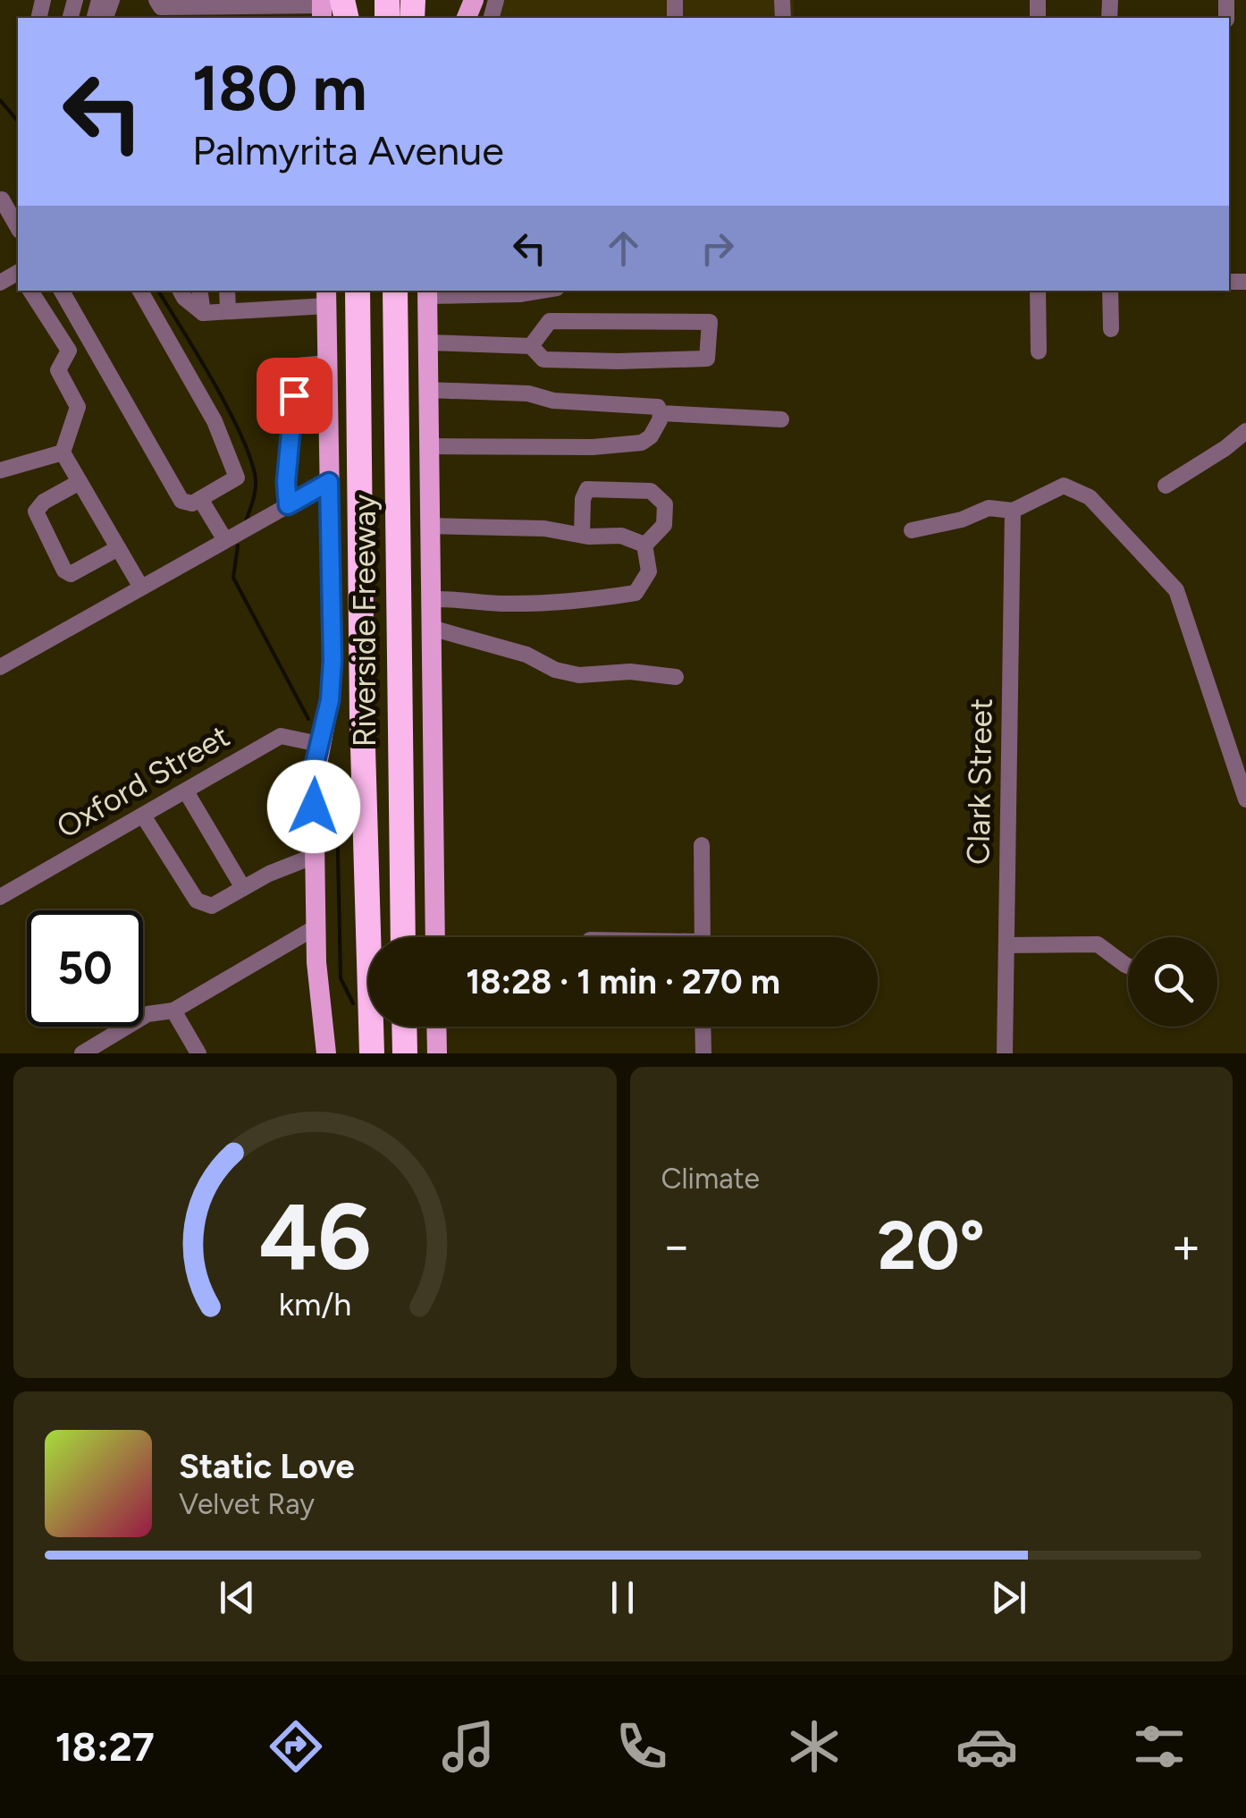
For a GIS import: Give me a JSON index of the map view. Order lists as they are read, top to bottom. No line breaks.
{"streets":{"highway":["Riverside Freeway"],"street":["Oxford Street","Clark Street"]},"page":{"turn":["180 m","Palmyrita Avenue"],"limit":"50","trip":"18:28 · 1 min · 270 m","tile":"Climate","heat":["−","20°","+"],"song":["Static Love","Velvet Ray"],"tabs":"18:27","gauge":["46","km/h"]}}
